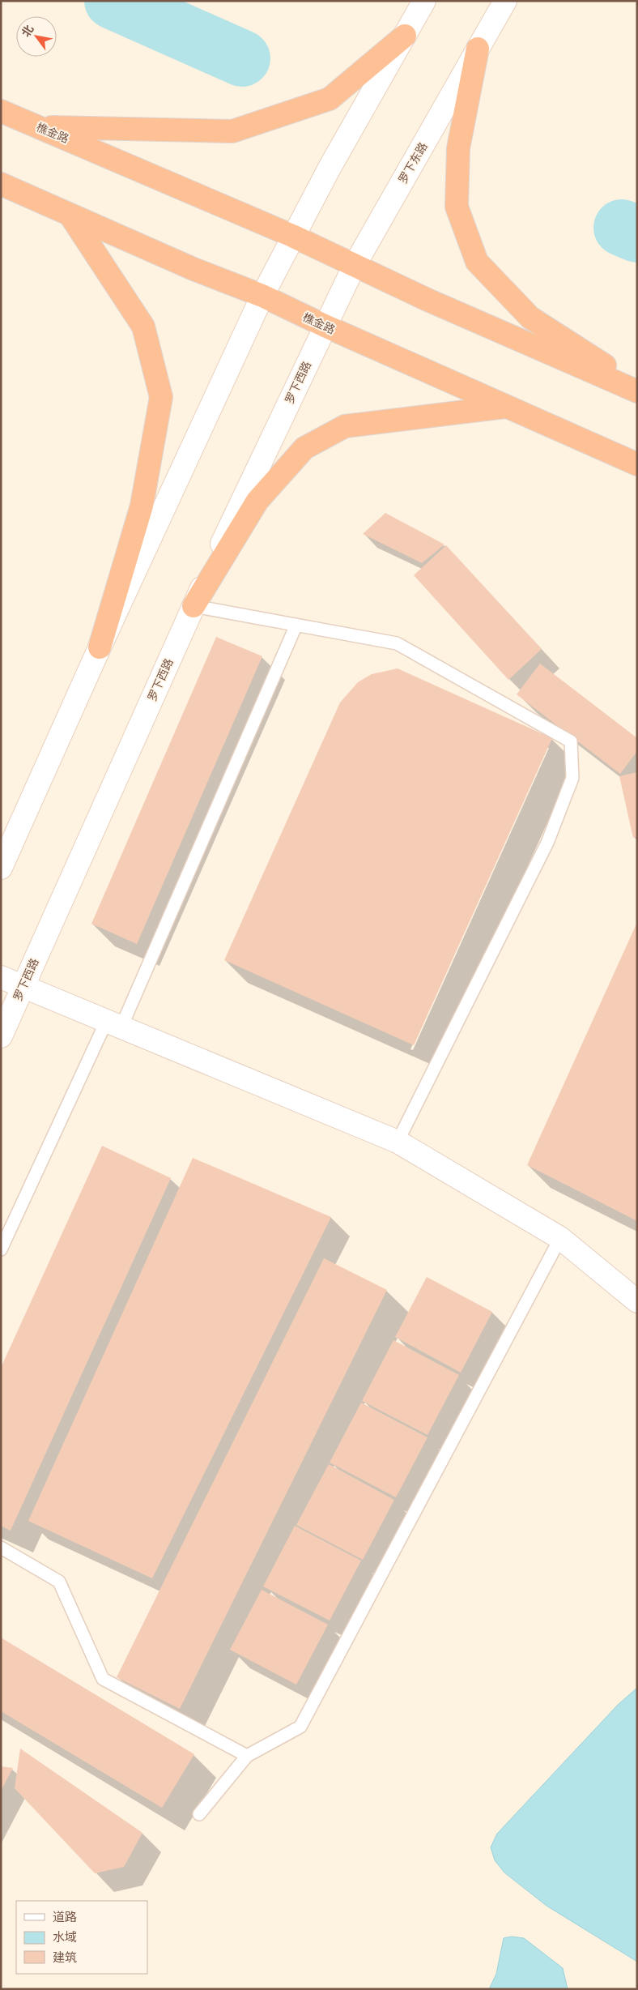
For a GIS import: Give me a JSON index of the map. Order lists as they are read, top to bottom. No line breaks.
{"streets":{"highway":["樵金路"],"main road":["罗下东路","罗下西路"]},"crossings":[["樵金路","罗下东路"],["樵金路","罗下西路"],["罗下东路","罗下西路"]],"legend":["道路","水域","建筑"],"north":"top left"}
